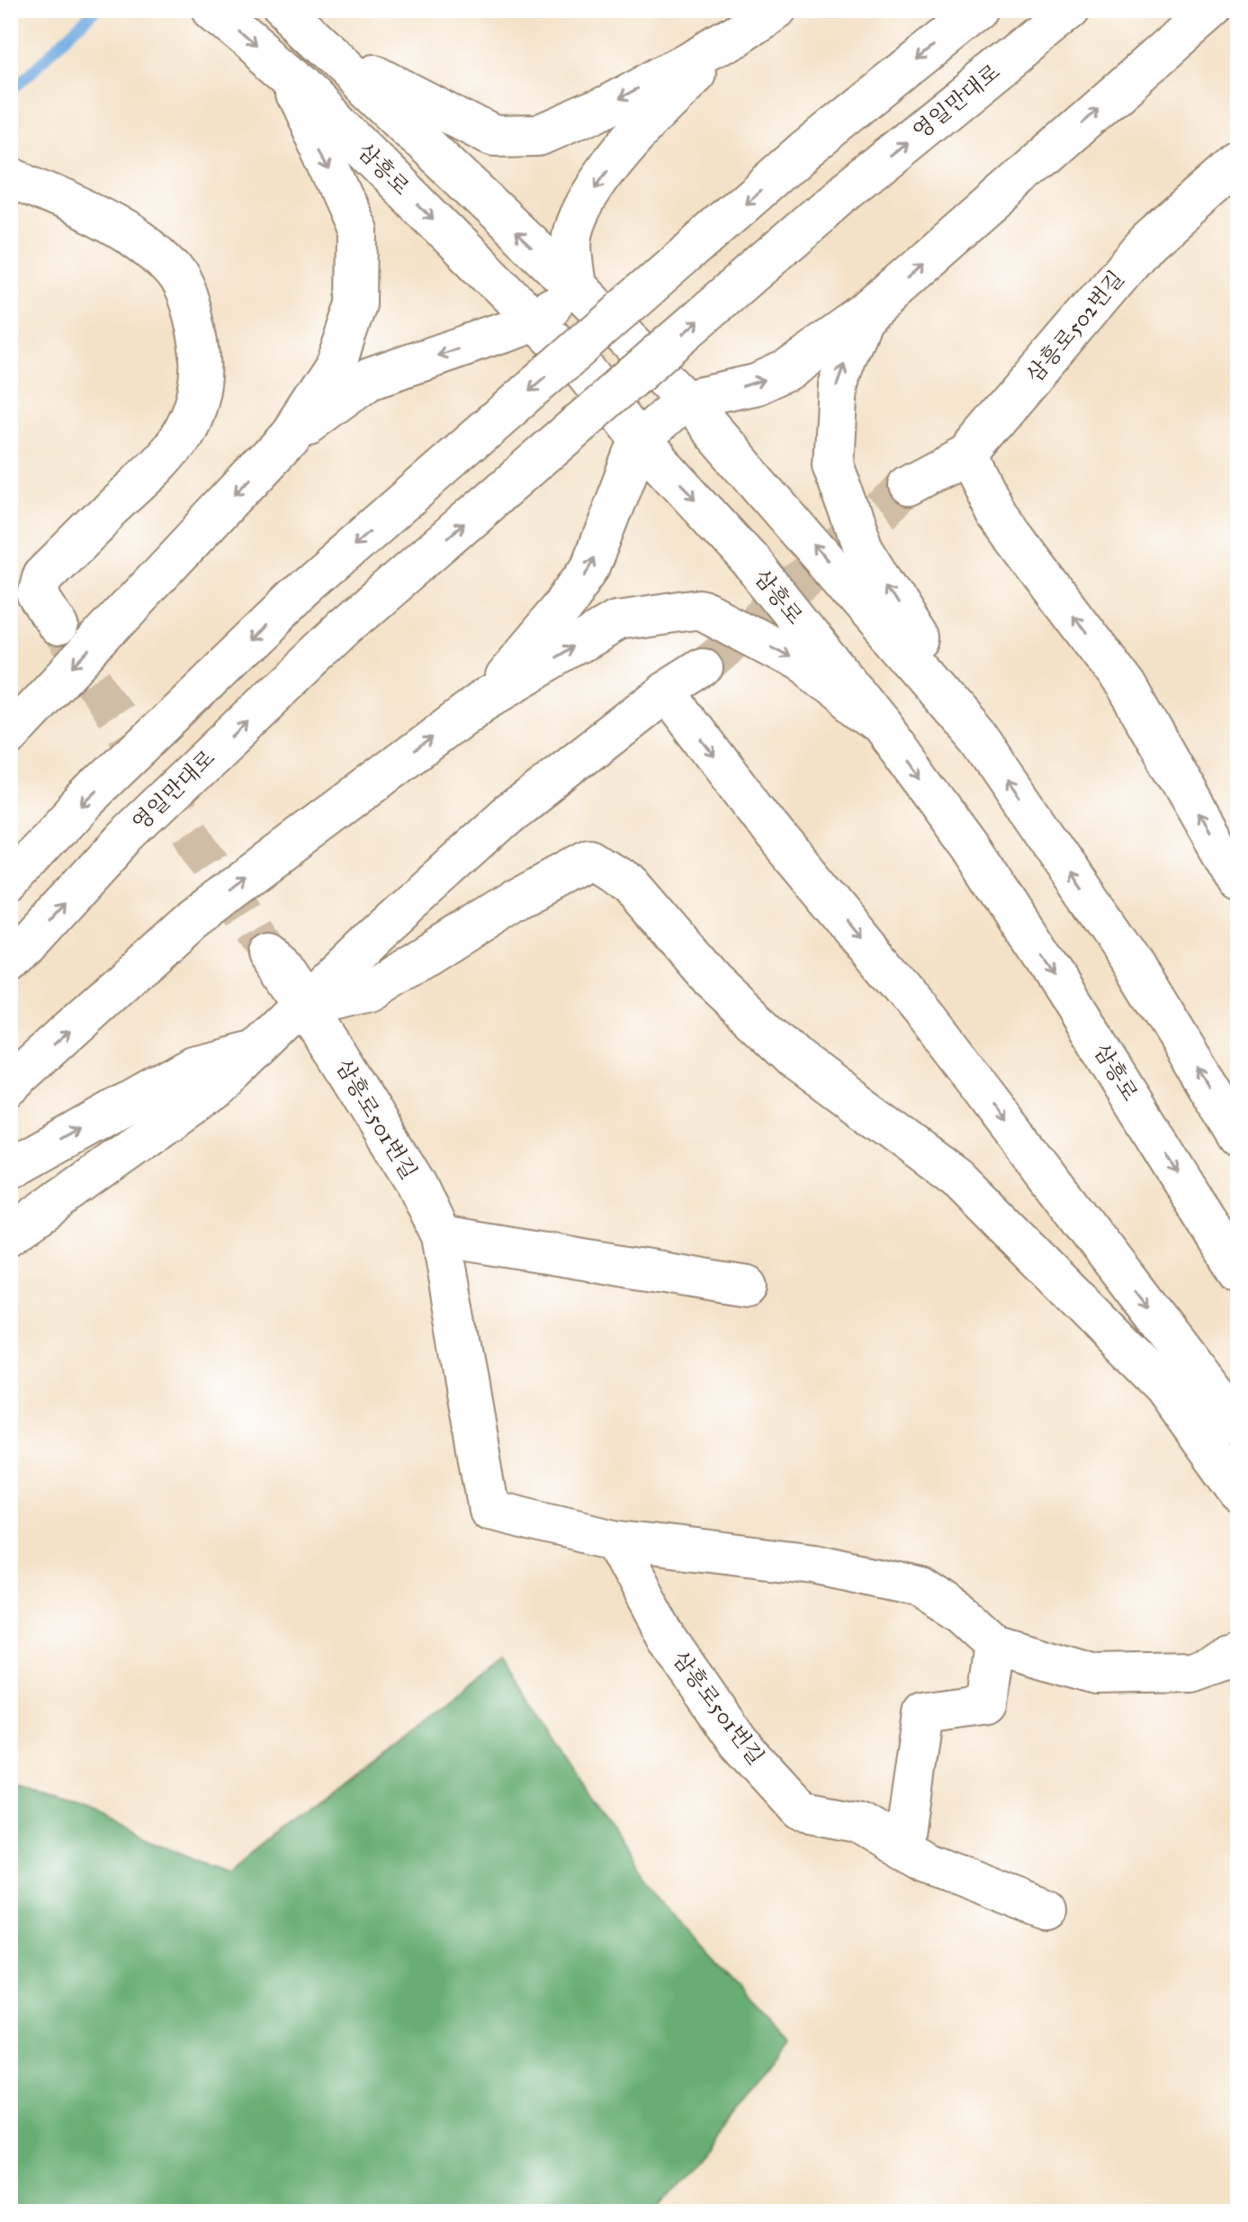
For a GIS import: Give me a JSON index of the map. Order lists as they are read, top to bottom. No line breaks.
{"streets":{"main road":["영일만대로","삼흥로","삼흥로502번길","삼흥로501번길"]}}
